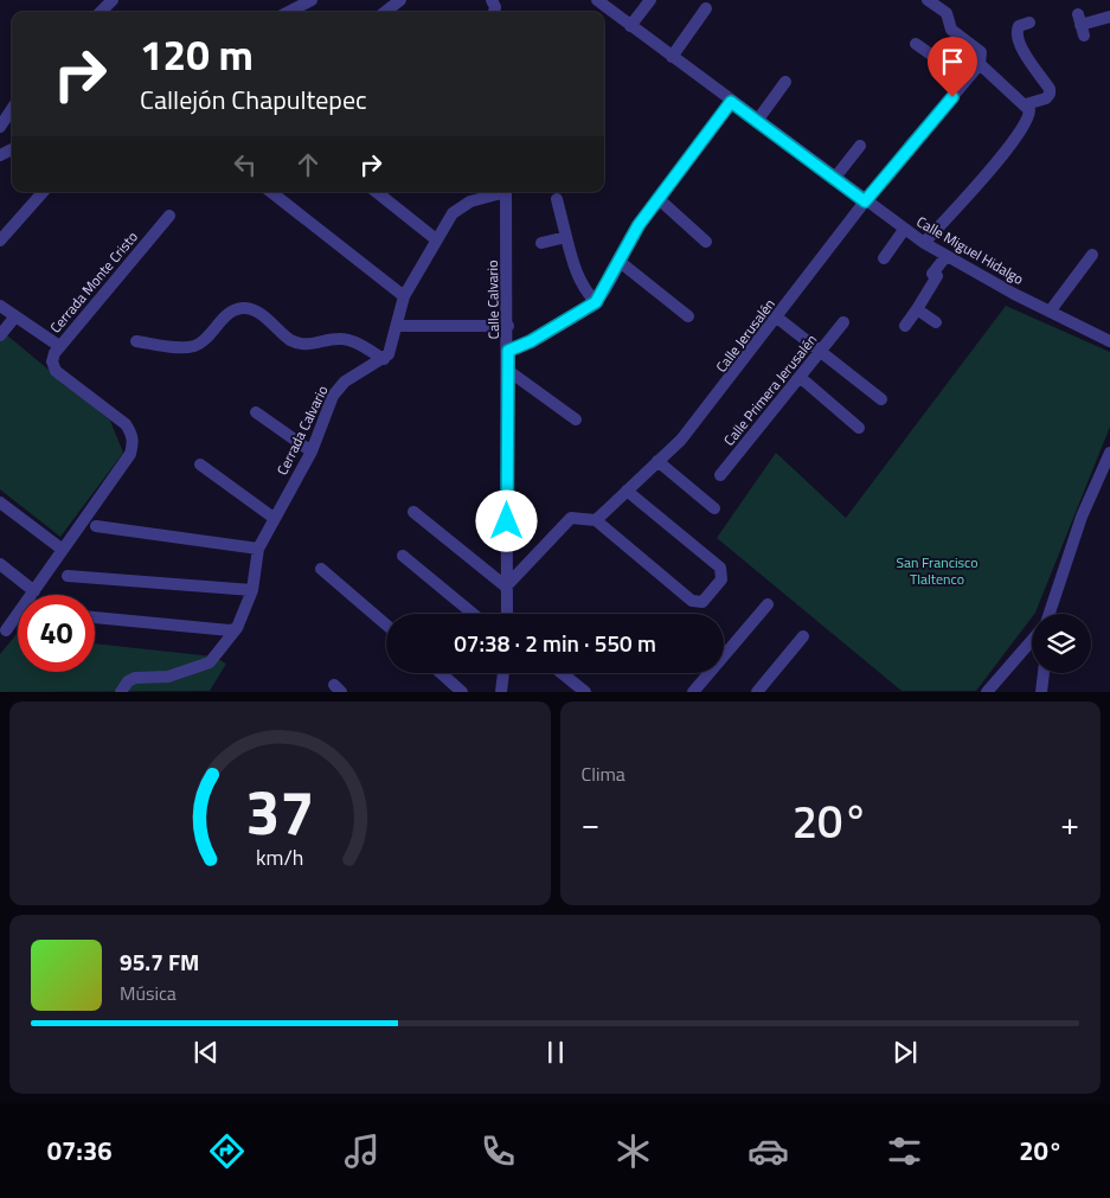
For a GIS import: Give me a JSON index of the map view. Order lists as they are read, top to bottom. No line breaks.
{"streets":{"street":["Calle Miguel Hidalgo","Cerrada Monte Cristo","Calle Calvario","Calle Jerusalén","Calle Primera Jerusalén","Cerrada Calvario"]},"crossings":[["Calle Miguel Hidalgo","Calle Jerusalén"]],"parks":["San Francisco Tlaltenco"],"page":{"turn":["120 m","Callejón Chapultepec"],"limit":"40","trip":"07:38 · 2 min · 550 m","tile":"Clima","heat":["−","20°","+"],"song":["95.7 FM","Música"],"tabs":["07:36","20°"],"gauge":["37","km/h"]}}
